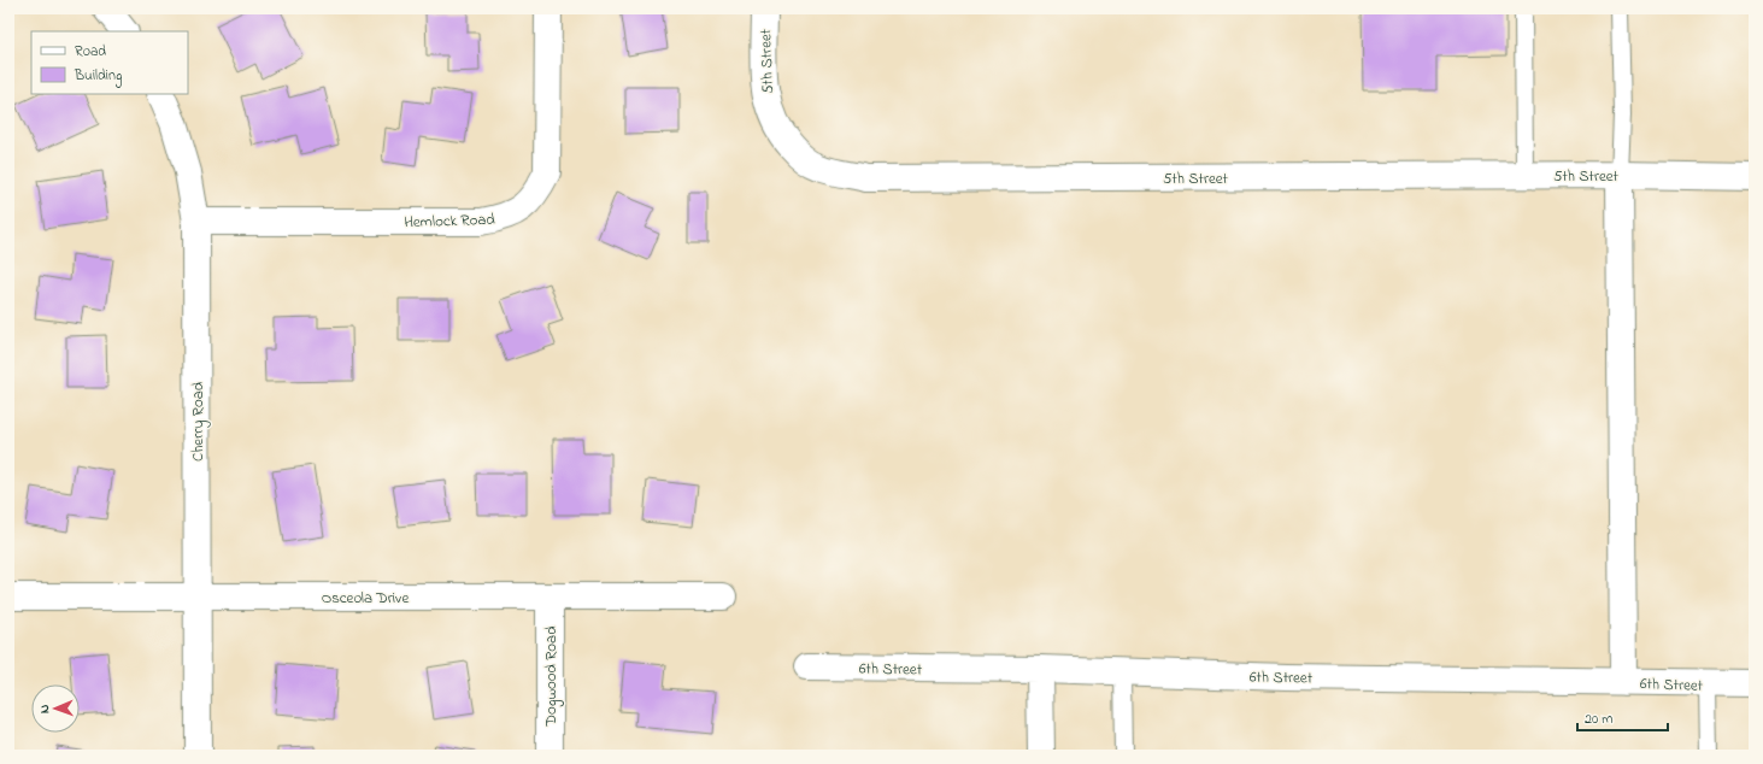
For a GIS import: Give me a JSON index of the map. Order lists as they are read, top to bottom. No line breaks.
{"streets":{"street":["5th Street","Hemlock Road","Cherry Road","Osceola Drive","6th Street","Dogwood Road"]},"crossings":[["Hemlock Road","Cherry Road"],["Cherry Road","Osceola Drive"],["Osceola Drive","Dogwood Road"]],"legend":["Road","Building"],"scale_bar":"20 m","north":"left"}
